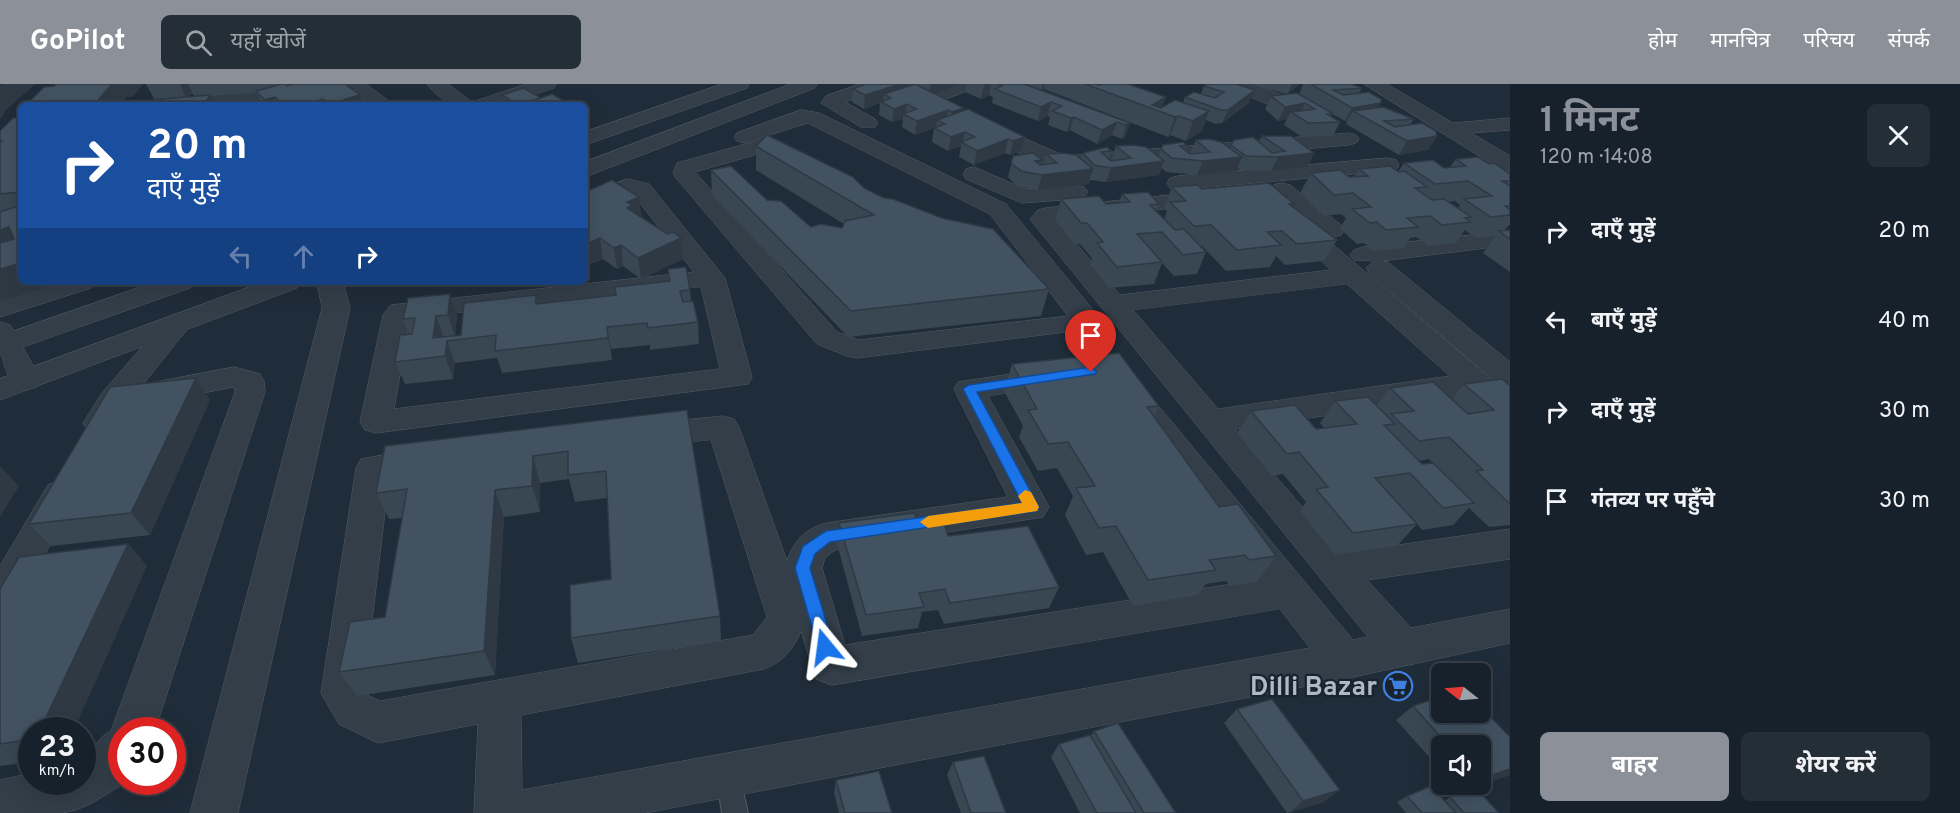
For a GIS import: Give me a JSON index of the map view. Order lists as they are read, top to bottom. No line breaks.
{"places":{"supermarket":["Dilli Bazar"]},"north":"left","page":{"header":"GoPilot","search":"यहाँ खोजें","nav":["होम","मानचित्र","परिचय","संपर्क"],"heading":["1 मिनट","120 m · 14:08"],"turn":["20 m","दाएँ मुड़ें"],"list":[{"name":"दाएँ मुड़ें","value":"20 m"},{"name":"बाएँ मुड़ें","value":"40 m"},{"name":"दाएँ मुड़ें","value":"30 m"},{"name":"गंतव्य पर पहुँचे","value":"30 m"}],"speed":"23 km/h","limit":"30","buttons":["बाहर","शेयर करें"]}}
